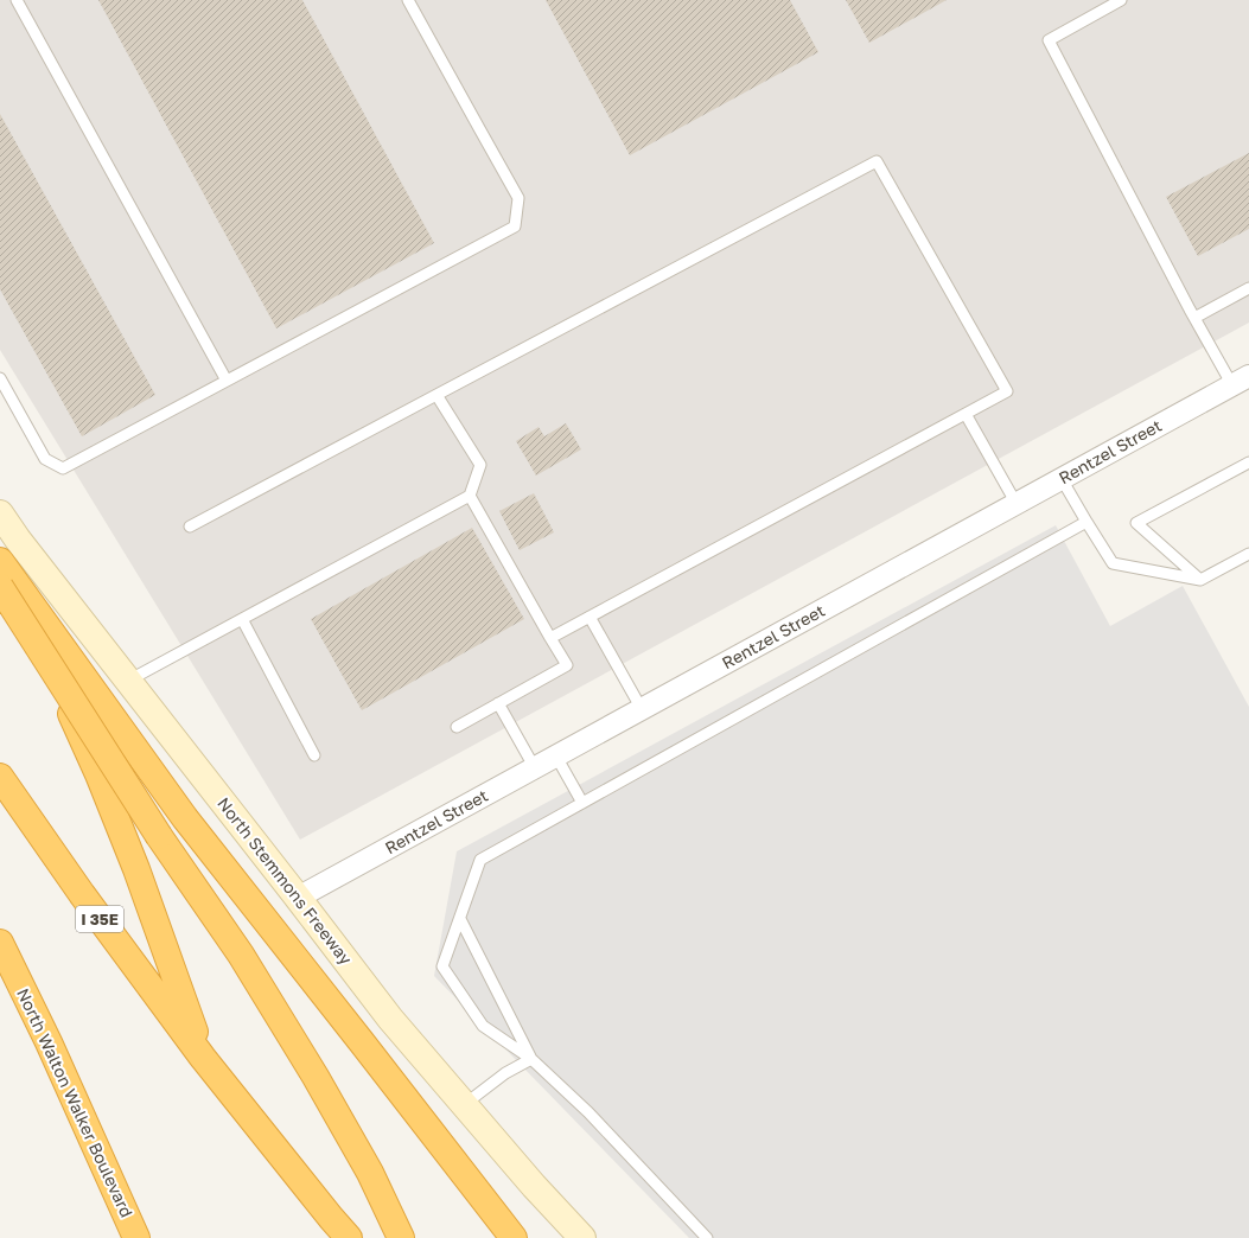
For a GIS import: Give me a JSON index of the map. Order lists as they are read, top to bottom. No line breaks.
{"streets":{"highway":["I 35E","North Walton Walker Boulevard"],"main road":["North Stemmons Freeway"],"street":["Rentzel Street"]},"crossings":[["Rentzel Street","North Stemmons Freeway"]]}
